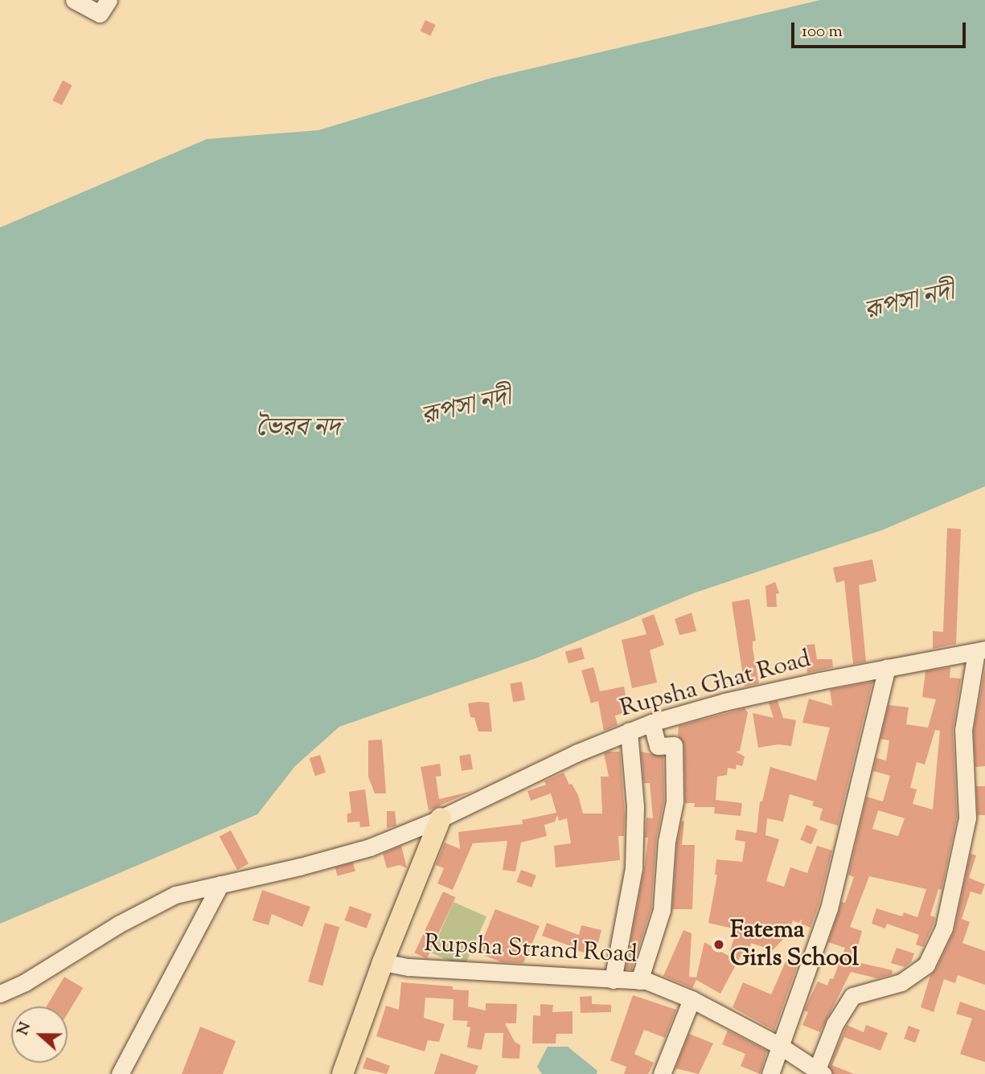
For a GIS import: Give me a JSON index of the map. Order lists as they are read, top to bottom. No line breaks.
{"streets":{"street":["Rupsha Ghat Road","Rupsha Strand Road"]},"water":["রূপসা নদী","ভৈরব নদ"],"places":["Fatema Girls School"],"scale_bar":"100 m","north":"left"}
